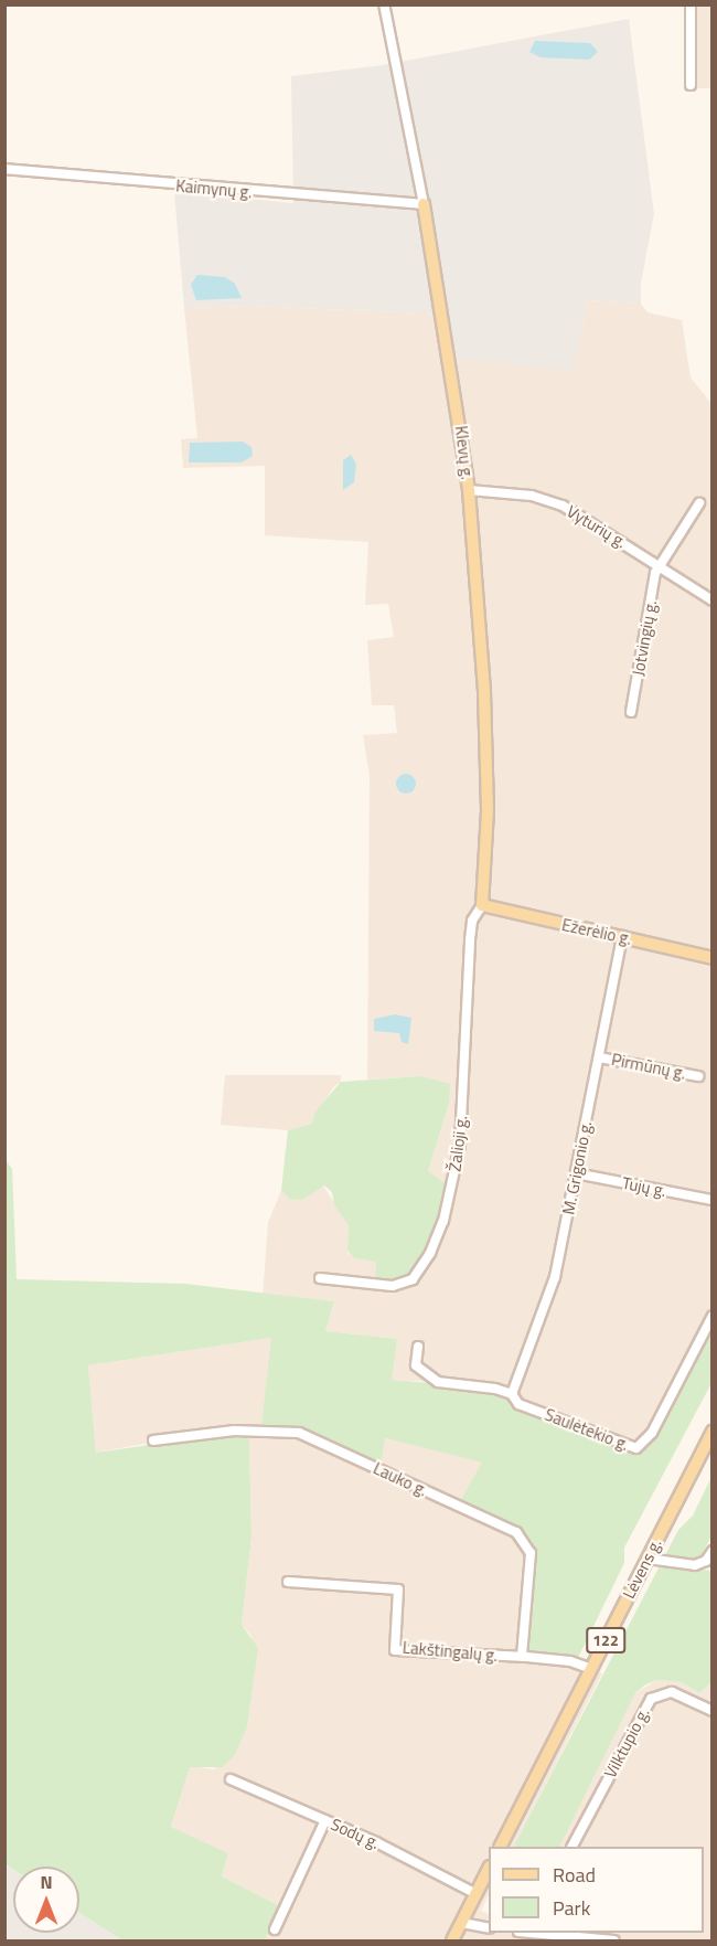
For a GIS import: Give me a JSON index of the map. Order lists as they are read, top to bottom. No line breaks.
{"streets":{"main road":["Klevų g.","Ežerėlio g.","Lėvens g.","122"],"street":["Kaimynų g.","Vyturių g.","Jotvingių g.","Pirmūnų g.","Žalioji g.","M. Grigonio g.","Tujų g.","Saulėtekio g.","Lauko g.","Lakštingalų g.","Vilktupio g.","Sodų g."]},"crossings":[["Kaimynų g.","Klevų g."],["Klevų g.","Vyturių g."],["Klevų g.","Ežerėlio g."],["Klevų g.","Žalioji g."],["Vyturių g.","Jotvingių g."],["Ežerėlio g.","Žalioji g."],["Ežerėlio g.","M. Grigonio g."],["Pirmūnų g.","M. Grigonio g."],["M. Grigonio g.","Tujų g."],["M. Grigonio g.","Saulėtekio g."],["Lauko g.","Lakštingalų g."],["Lėvens g.","Lakštingalų g."]],"legend":["Road","Park"],"north":"top"}
